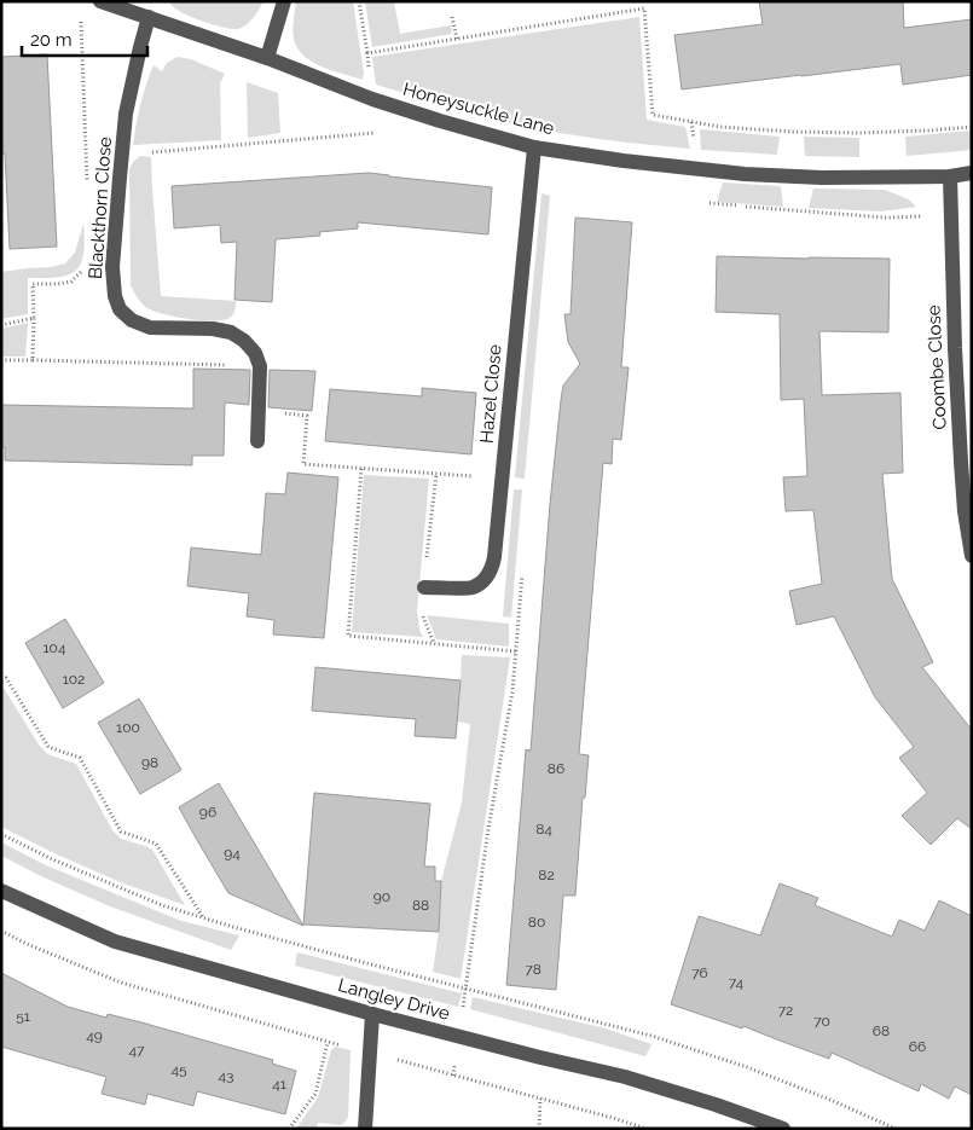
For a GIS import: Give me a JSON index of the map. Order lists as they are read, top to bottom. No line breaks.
{"streets":{"street":["Honeysuckle Lane","Blackthorn Close","Coombe Close","Hazel Close","Langley Drive"]},"crossings":[["Honeysuckle Lane","Blackthorn Close"],["Honeysuckle Lane","Coombe Close"],["Honeysuckle Lane","Hazel Close"]],"house_numbers":["104","102","100","98","86","96","84","94","82","90","88","80","78","76","74","72","51","70","68","49","66","47","45","43","41"],"scale_bar":"20 m"}
